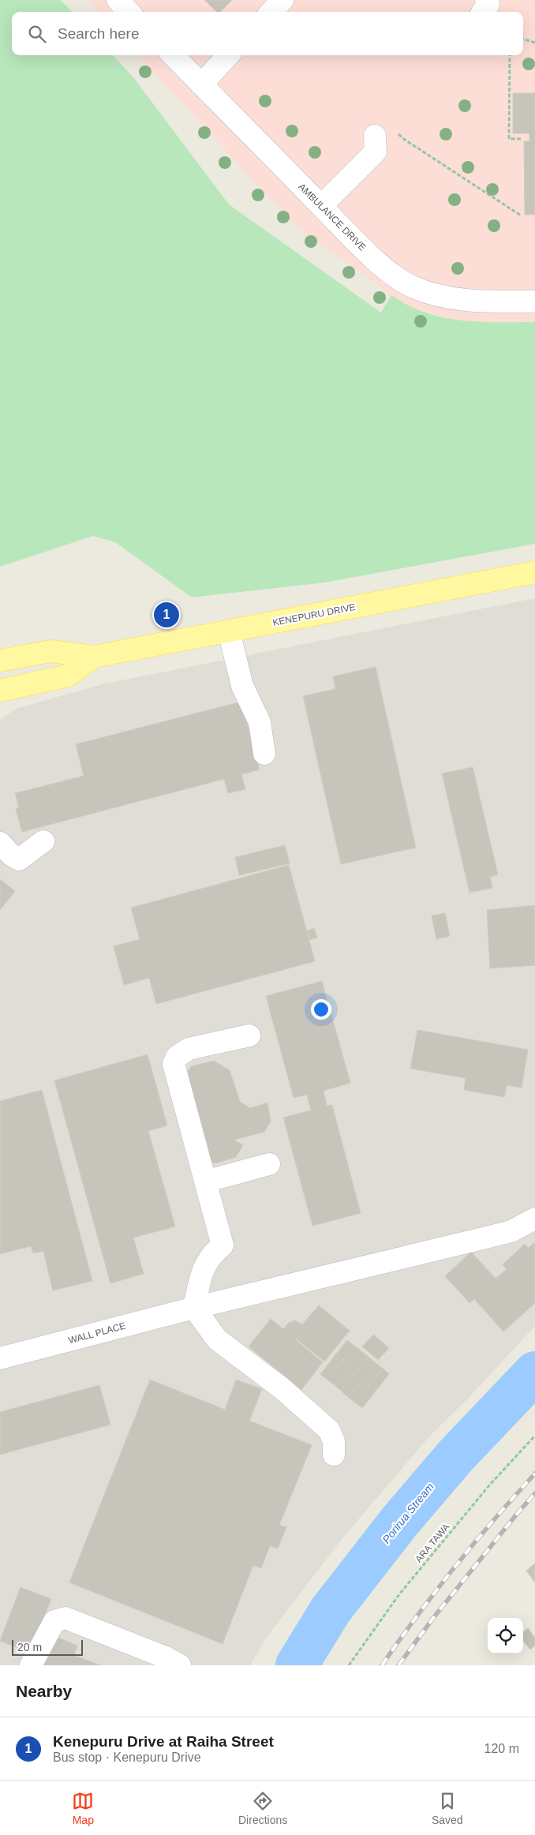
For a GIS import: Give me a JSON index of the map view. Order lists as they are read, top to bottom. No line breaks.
{"streets":{"main road":["KENEPURU DRIVE"],"street":["AMBULANCE DRIVE","WALL PLACE"],"path":["ARA TAWA"]},"water":["Porirua Stream"],"scale_bar":"20 m","page":{"search":"Search here","pins":"1","scale":"20 m","heading":"Nearby","list":[{"mark":"1","name":"Kenepuru Drive at Raiha Street","note":"Bus stop · Kenepuru Drive","value":"120 m"}],"nav":["Map","Directions","Saved"]}}
